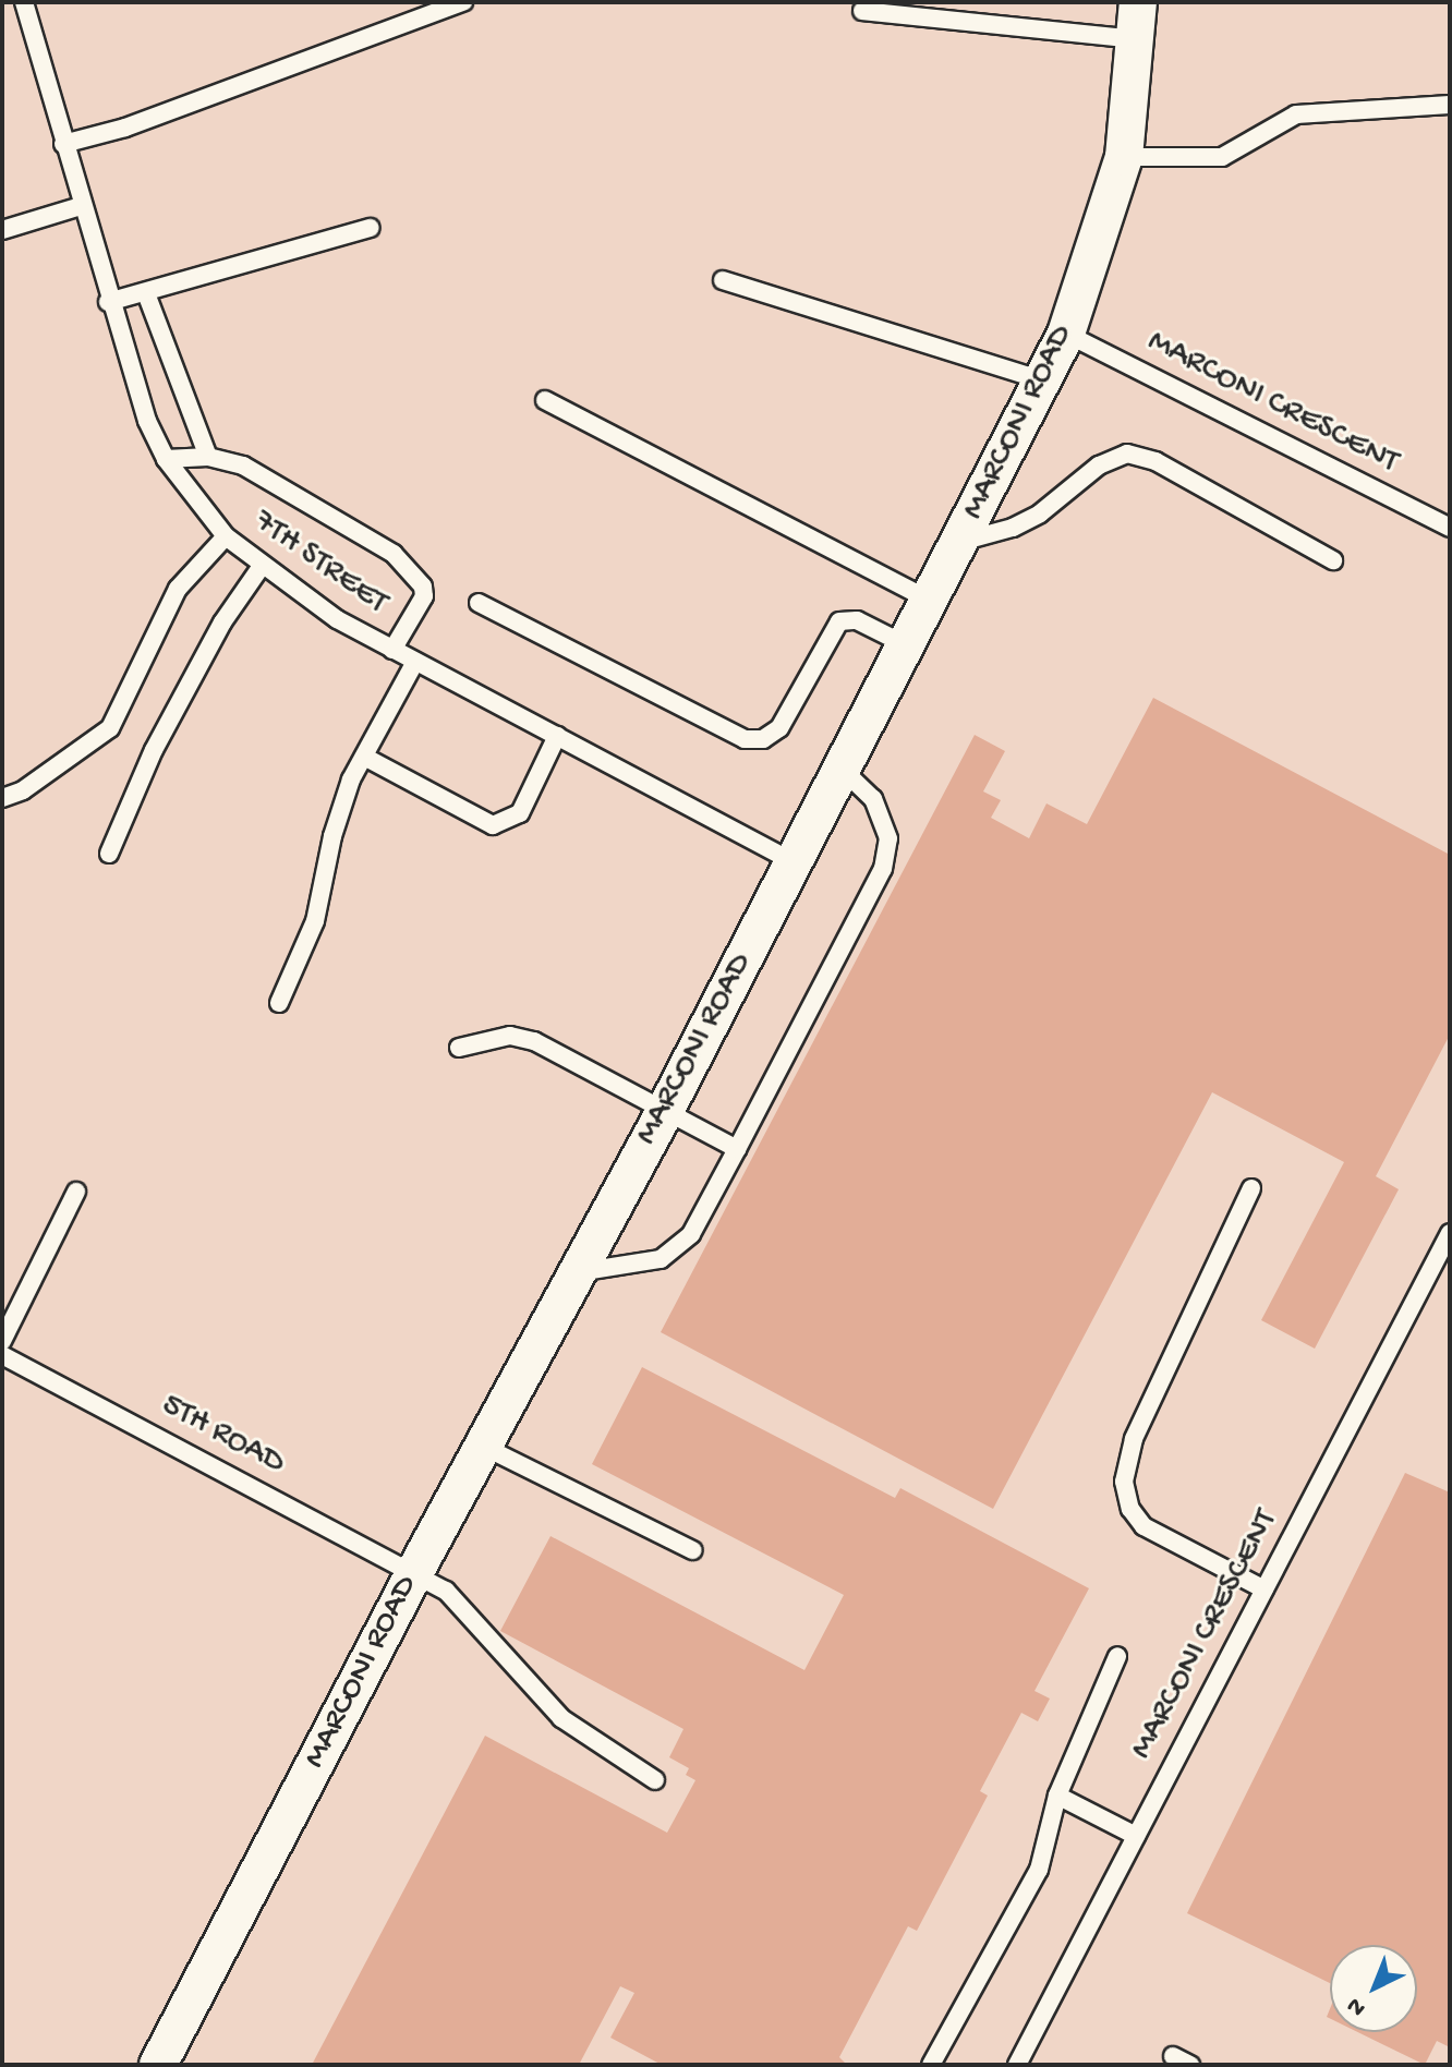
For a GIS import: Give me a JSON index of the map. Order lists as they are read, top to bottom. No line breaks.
{"streets":{"street":["MARCONI ROAD"],"lane":["MARCONI CRESCENT","7TH STREET","5TH ROAD"]},"crossings":[["MARCONI CRESCENT","MARCONI ROAD"],["MARCONI ROAD","7TH STREET"],["MARCONI ROAD","5TH ROAD"]],"north":"bottom left"}
